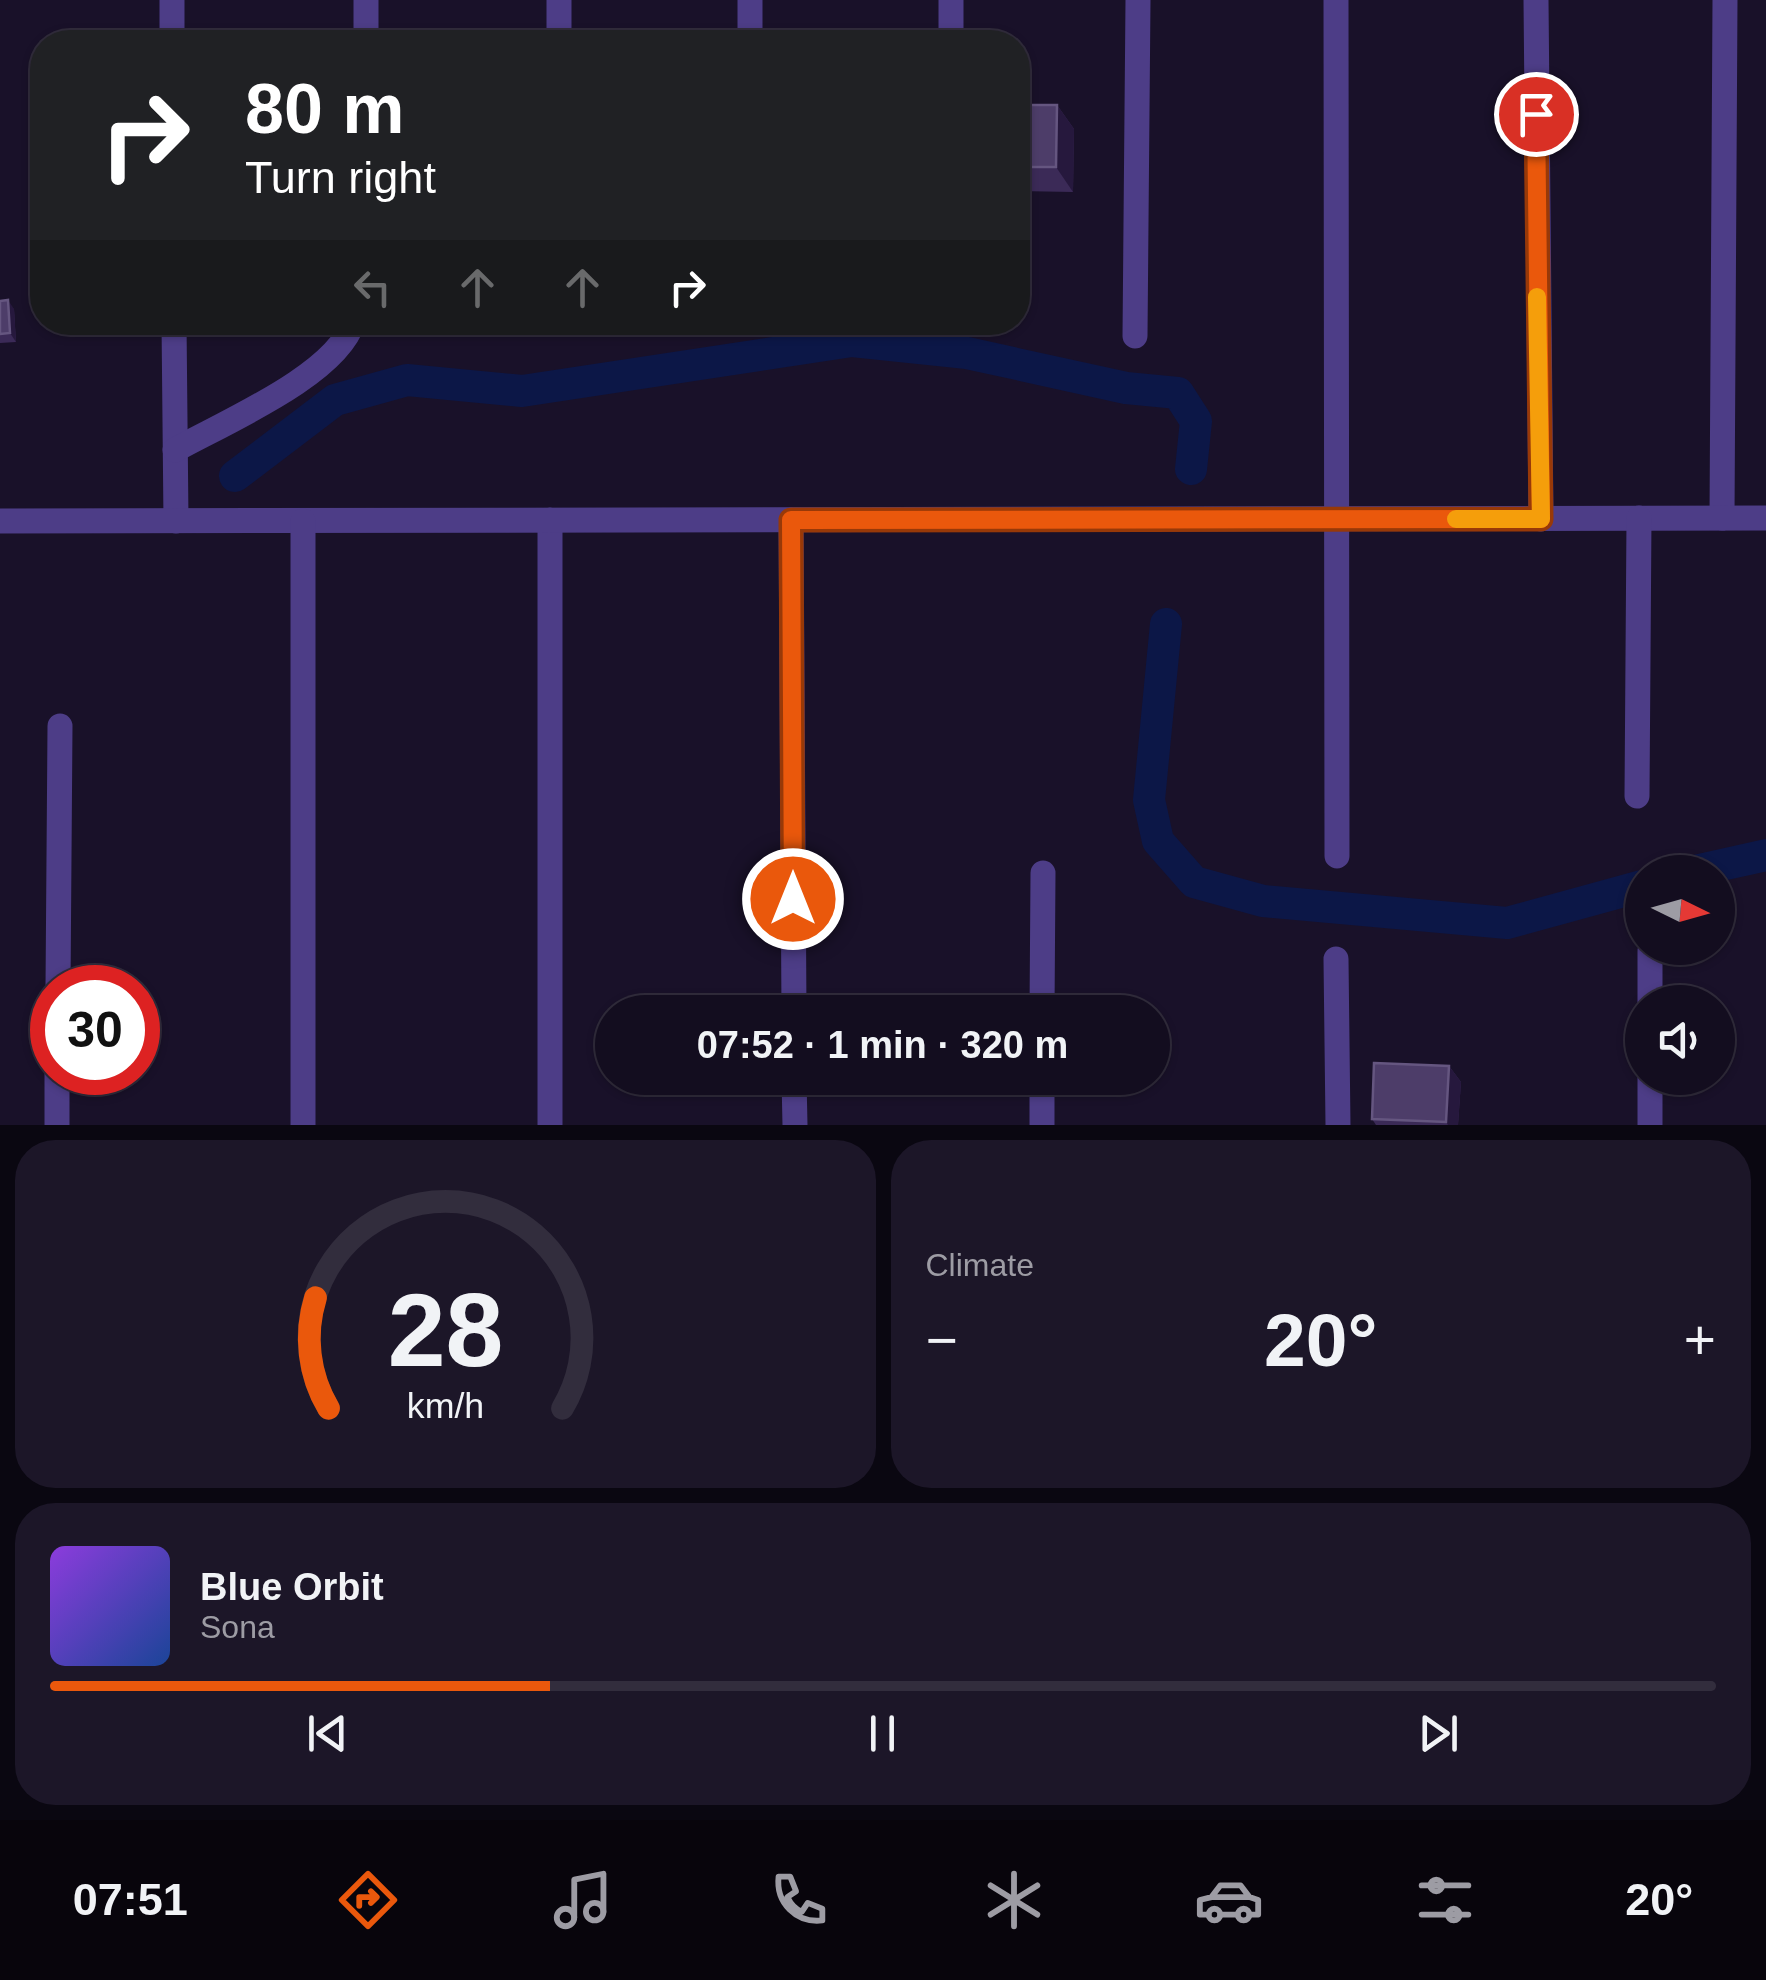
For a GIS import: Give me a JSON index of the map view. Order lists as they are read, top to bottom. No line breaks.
{"north":"right","page":{"turn":["80 m","Turn right"],"limit":"30","trip":"07:52 · 1 min · 320 m","tile":"Climate","heat":["−","20°","+"],"song":["Blue Orbit","Sona"],"tabs":["07:51","20°"],"gauge":["28","km/h"]}}
